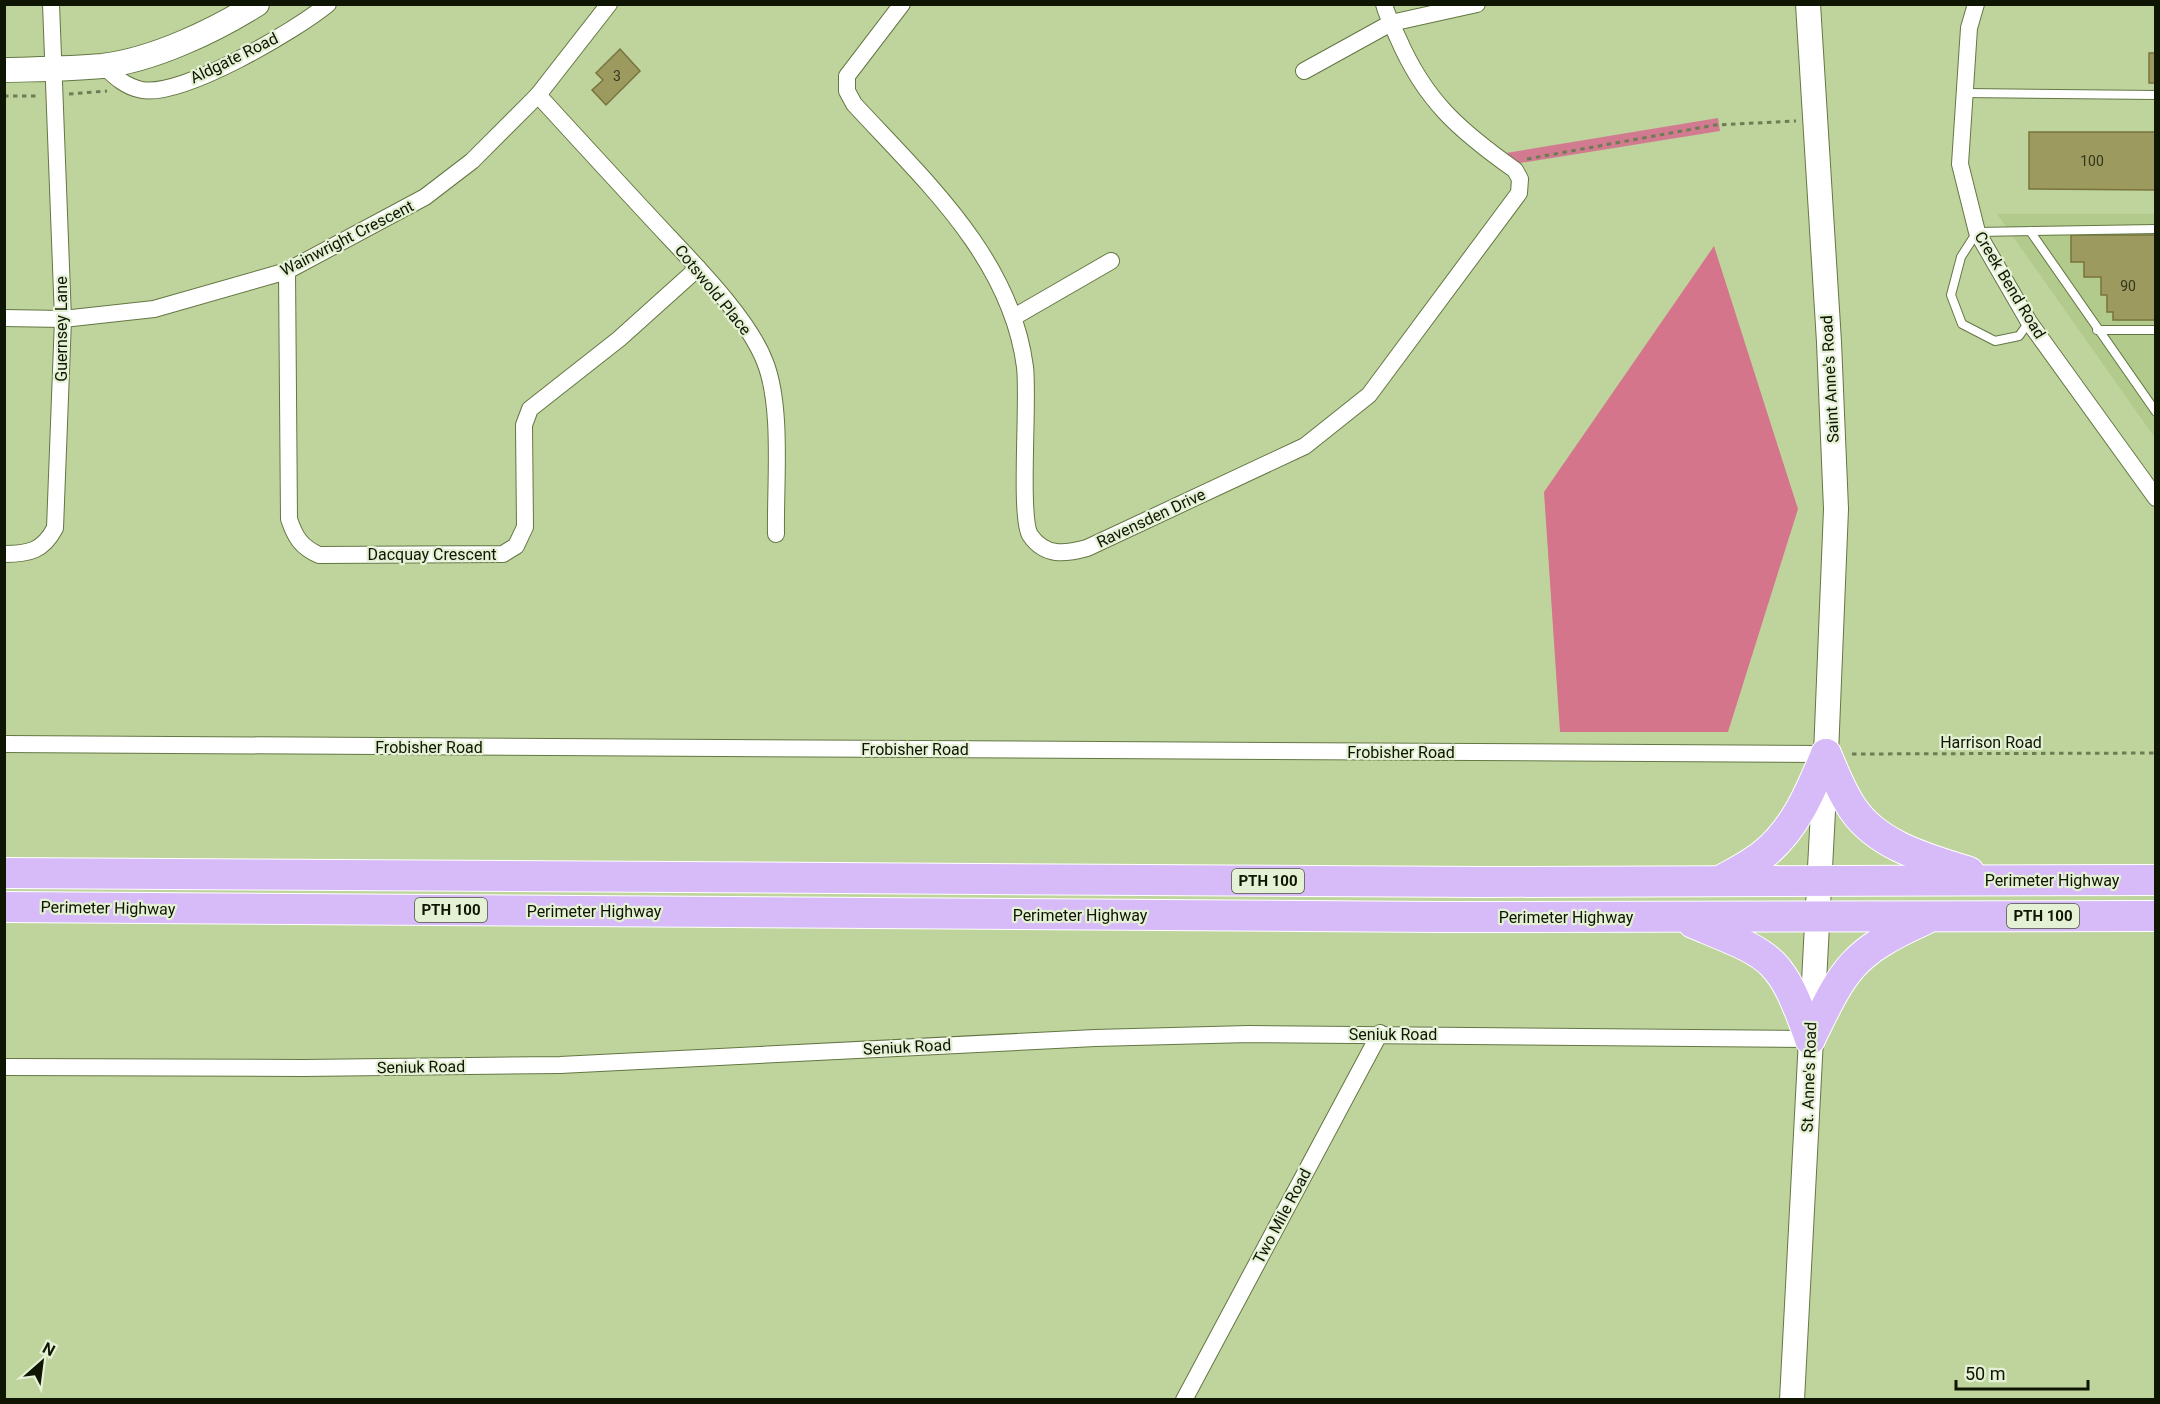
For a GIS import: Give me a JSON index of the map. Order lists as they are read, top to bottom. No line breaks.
{"streets":{"highway":["Perimeter Highway","PTH 100"],"main road":["Saint Anne's Road","St. Anne's Road"],"street":["Aldgate Road","Wainwright Crescent","Creek Bend Road","Cotswold Place","Guernsey Lane","Ravensden Drive","Dacquay Crescent","Frobisher Road","Seniuk Road","Two Mile Road"],"path":["Harrison Road"]},"crossings":[["Wainwright Crescent","Cotswold Place"],["Wainwright Crescent","Guernsey Lane"],["Wainwright Crescent","Dacquay Crescent"],["Cotswold Place","Dacquay Crescent"],["Saint Anne's Road","Harrison Road"],["Saint Anne's Road","Frobisher Road"],["Saint Anne's Road","St. Anne's Road"],["Harrison Road","Frobisher Road"],["Harrison Road","St. Anne's Road"],["Frobisher Road","St. Anne's Road"],["Perimeter Highway","St. Anne's Road"],["Seniuk Road","St. Anne's Road"],["Seniuk Road","Two Mile Road"]],"house_numbers":["3","100","90"],"scale_bar":"50 m","north":"top right"}
